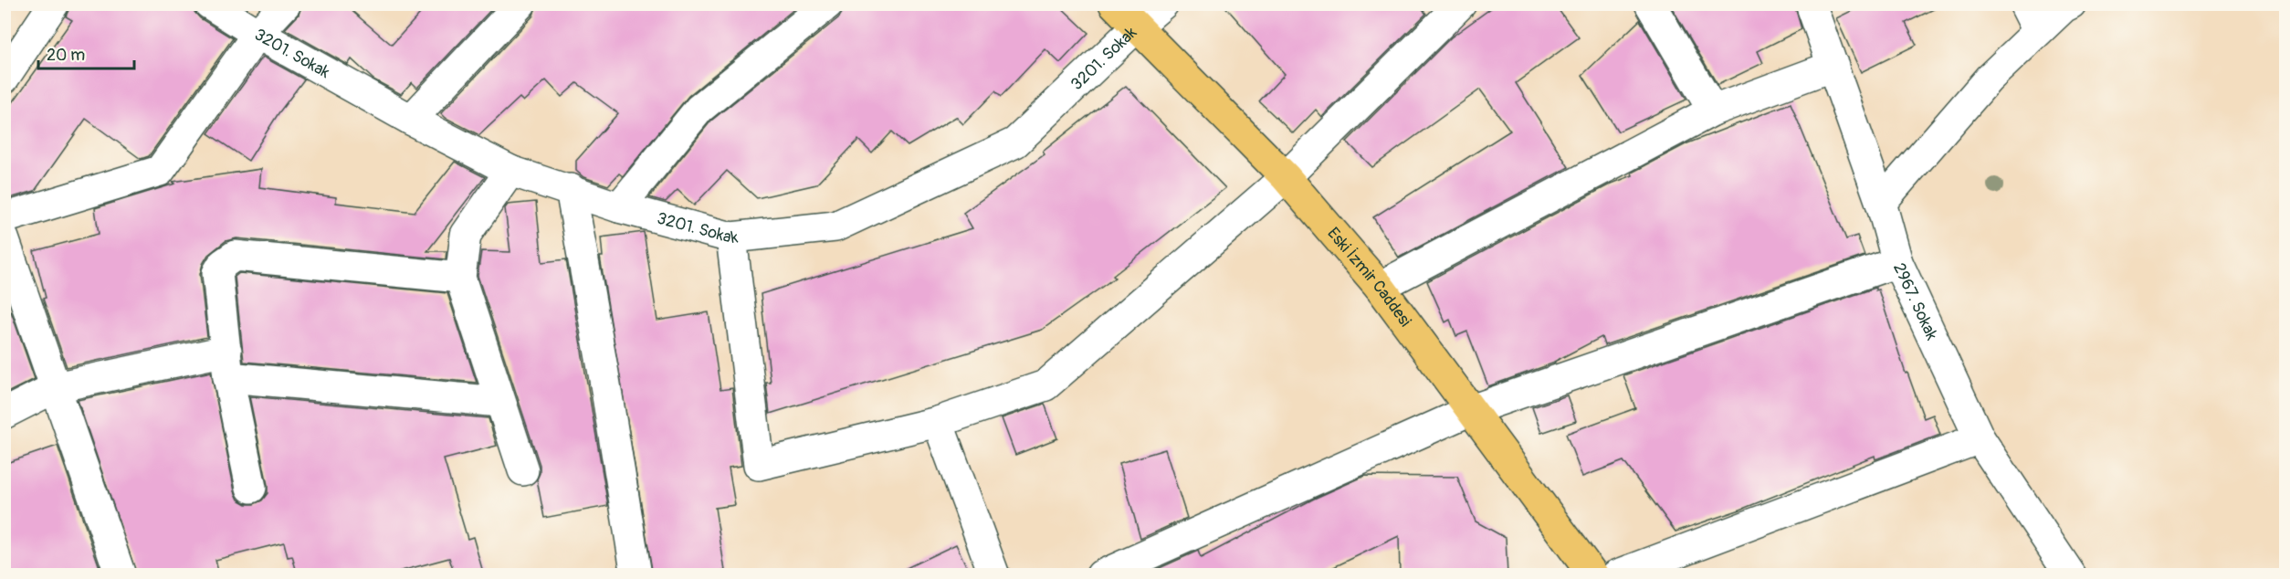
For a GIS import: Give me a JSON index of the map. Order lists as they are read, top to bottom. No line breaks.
{"streets":{"main road":["Eski İzmir Caddesi"],"street":["3201. Sokak","2967. Sokak"]},"crossings":[["3201. Sokak","Eski İzmir Caddesi"]],"scale_bar":"20 m"}
